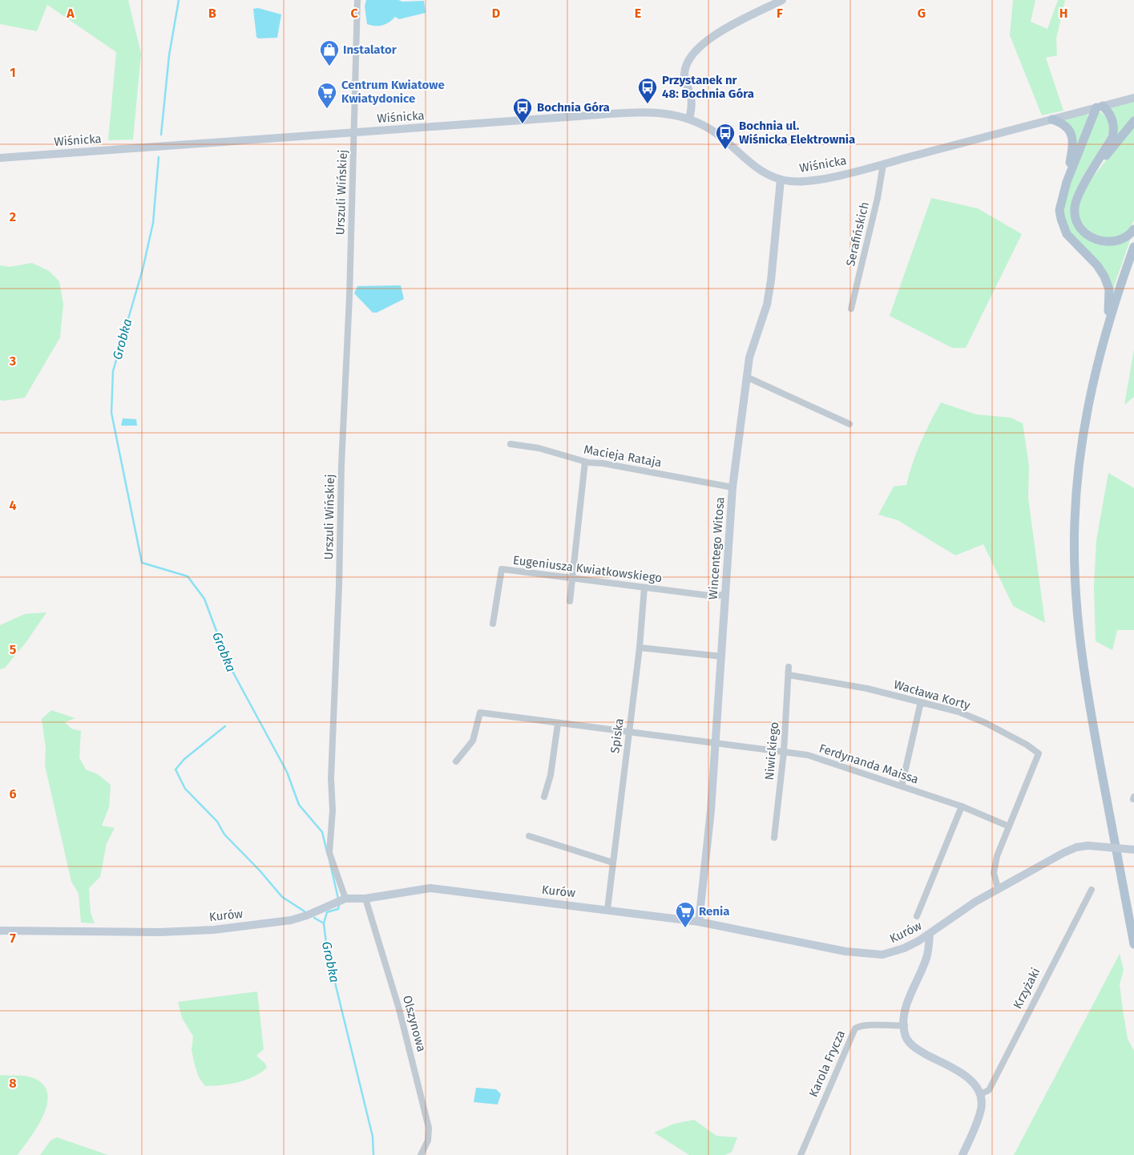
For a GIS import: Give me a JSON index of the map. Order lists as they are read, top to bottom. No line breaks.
{"streets":{"street":["Wiśnicka","Urszuli Wińskiej","Serafińskich","Macieja Rataja","Wincentego Witosa","Eugeniusza Kwiatkowskiego","Wacława Korty","Spiska","Niwickiego","Ferdynanda Maissa","Kurów","Krzyżaki","Olszynowa","Karola Frycza"]},"crossings":[["Wiśnicka","Urszuli Wińskiej"],["Wiśnicka","Serafińskich"],["Wiśnicka","Wincentego Witosa"],["Urszuli Wińskiej","Kurów"],["Macieja Rataja","Wincentego Witosa"],["Wincentego Witosa","Eugeniusza Kwiatkowskiego"],["Wincentego Witosa","Ferdynanda Maissa"],["Wincentego Witosa","Kurów"],["Eugeniusza Kwiatkowskiego","Spiska"],["Wacława Korty","Niwickiego"],["Wacława Korty","Ferdynanda Maissa"],["Wacława Korty","Kurów"],["Spiska","Ferdynanda Maissa"],["Spiska","Kurów"],["Niwickiego","Ferdynanda Maissa"],["Kurów","Olszynowa"]],"water":["Grobka"],"places":{"shop":["Instalator"],"bus stop":["Przystanek nr 48: Bochnia Góra","Bochnia Góra","Bochnia ul. Wiśnicka Elektrownia"],"supermarket":["Centrum Kwiatowe Kwiatydonice","Renia"]},"grid":{"columns":["A","B","C","D","E","F","G","H"],"rows":["1","2","3","4","5","6","7","8"]}}
